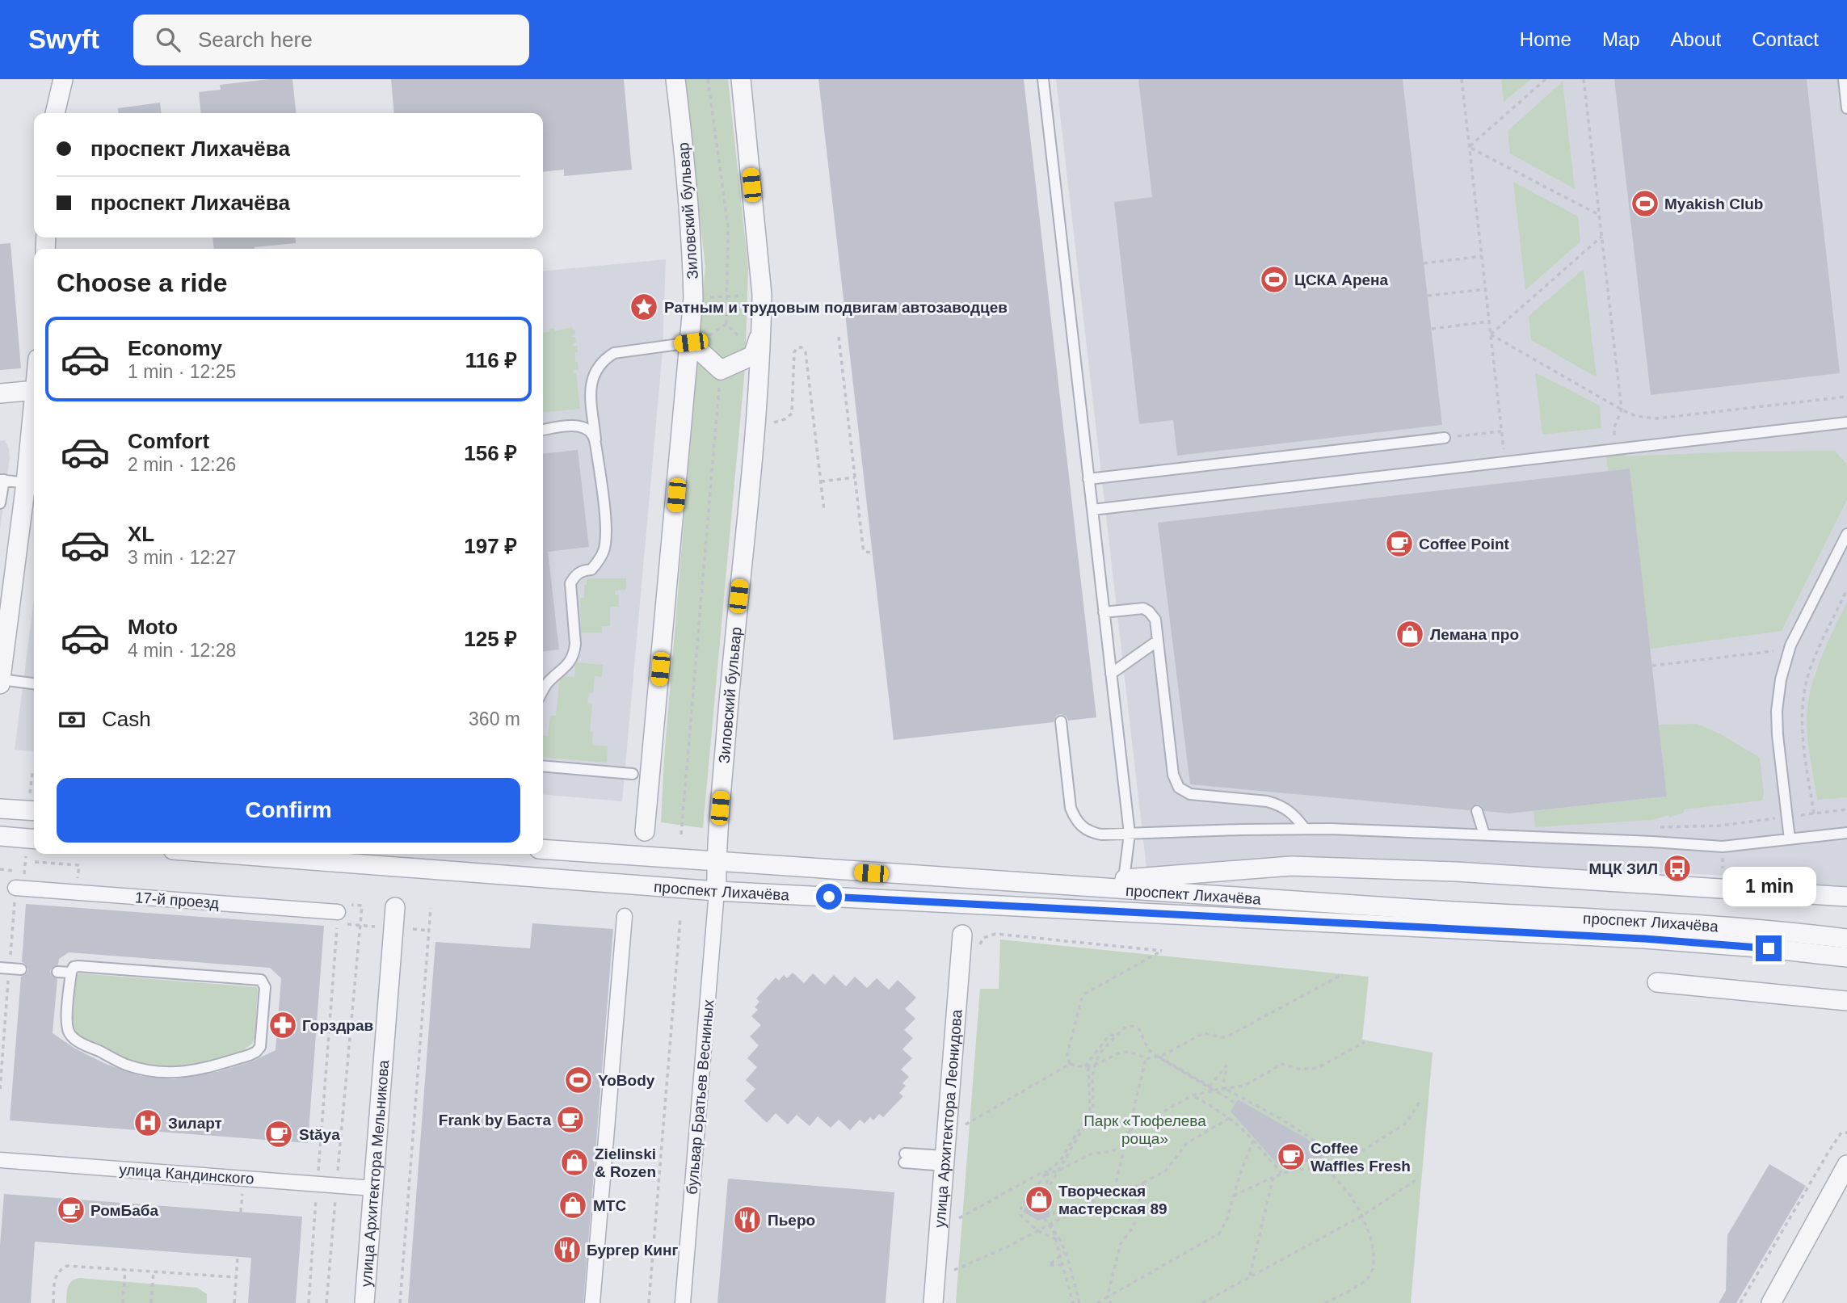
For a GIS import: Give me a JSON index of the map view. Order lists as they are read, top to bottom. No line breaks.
{"streets":{"street":["Зиловский бульвар","проспект Лихачёва","17-й проезд","бульвар Братьев Весниных","улица Архитектора Леонидова","улица Архитектора Мельникова","улица Кандинского"]},"crossings":[["Зиловский бульвар","проспект Лихачёва"],["Зиловский бульвар","бульвар Братьев Весниных"],["проспект Лихачёва","бульвар Братьев Весниных"],["улица Архитектора Мельникова","улица Кандинского"]],"parks":["Парк «Тюфелева роща»"],"places":{"sports":["Myakish Club","ЦСКА Арена","YoBody"],"place":["Ратным и трудовым подвигам автозаводцев"],"cafe":["Coffee Point","Frank by Баста","Stăya","Coffee Waffles Fresh","РомБаба"],"shop":["Лемана про","Zielinski & Rozen","Творческая мастерская 89","МТС"],"bus stop":["МЦК ЗИЛ"],"pharmacy":["Горздрав"],"hospital":["Зиларт"],"restaurant":["Пьеро","Бургер Кинг"]},"page":{"header":"Swyft","search":"Search here","nav":["Home","Map","About","Contact"],"banner":["проспект Лихачёва","проспект Лихачёва"],"heading":"Choose a ride","list":[{"name":"Economy","note":"1 min · 12:25","value":"116 ₽"},{"name":"Comfort","note":"2 min · 12:26","value":"156 ₽"},{"name":"XL","note":"3 min · 12:27","value":"197 ₽"},{"name":"Moto","note":"4 min · 12:28","value":"125 ₽"}],"pay":["Cash","360 m"],"buttons":"Confirm","bubble":"1 min"}}
